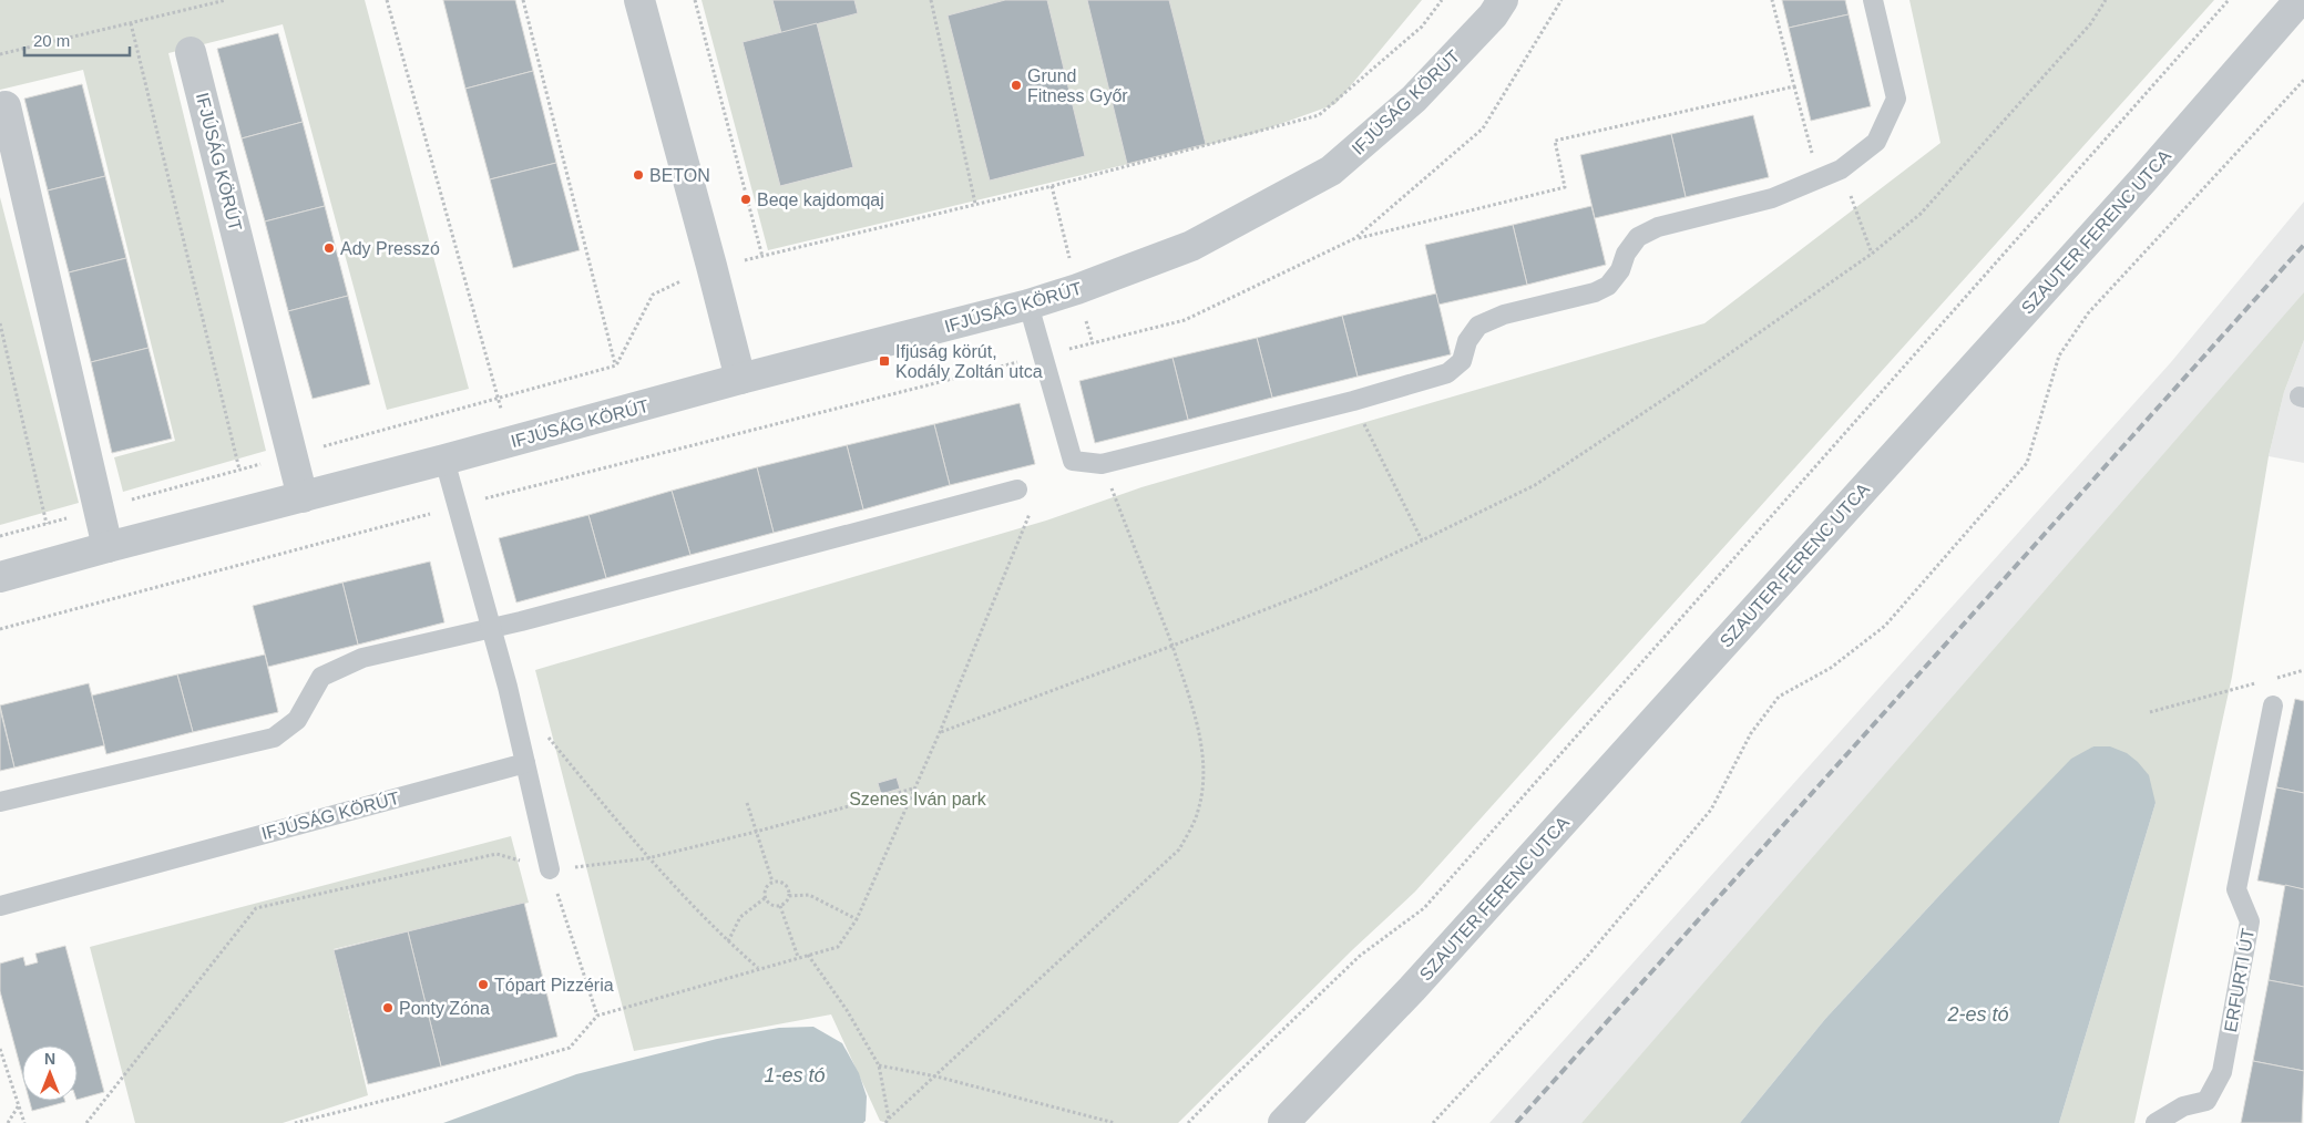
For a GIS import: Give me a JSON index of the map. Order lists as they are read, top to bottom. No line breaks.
{"streets":{"street":["IFJÚSÁG KÖRÚT","SZAUTER FERENC UTCA"],"lane":["ERFURTI ÚT"]},"water":["2-es tó","1-es tó"],"parks":["Szenes Iván park"],"places":{"other":["Grund Fitness Győr","BETON","Beqe kajdomqaj","Ady Presszó","Tópart Pizzéria","Ponty Zóna"],"transit":["Ifjúság körút, Kodály Zoltán utca"]},"scale_bar":"20 m","north":"top"}
